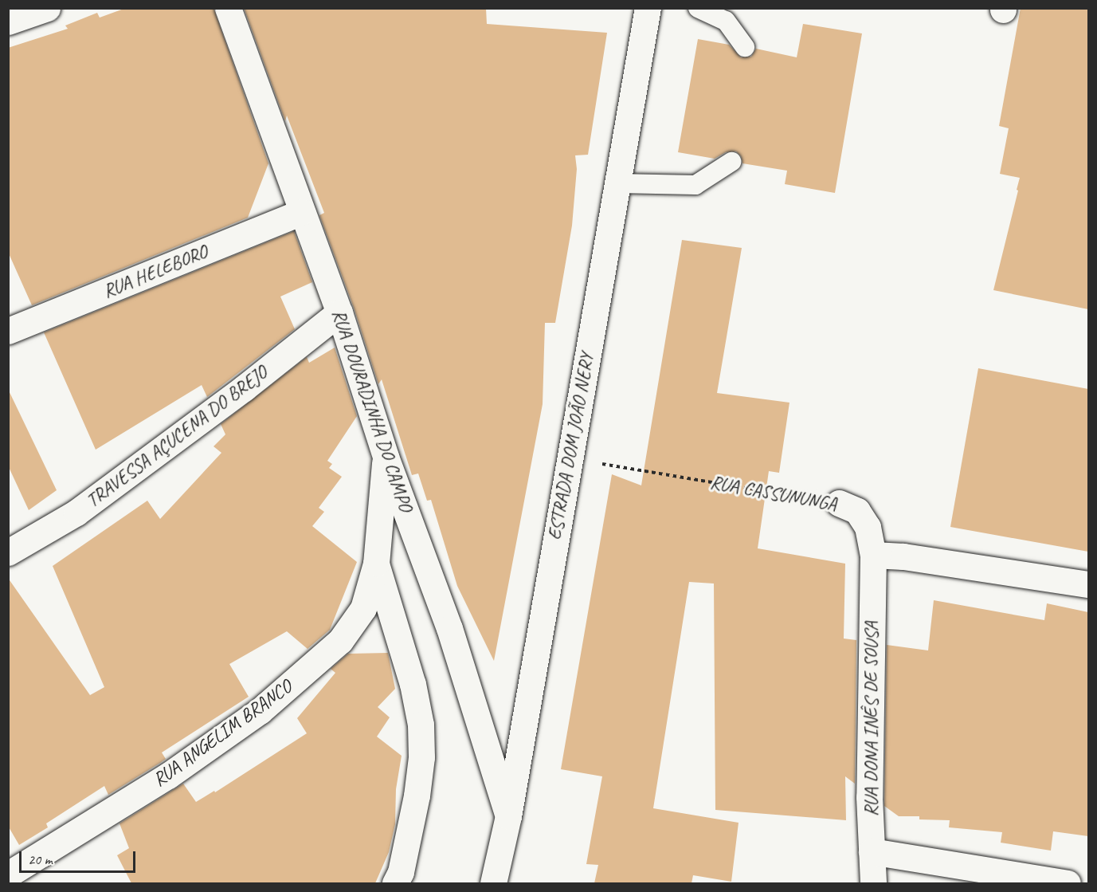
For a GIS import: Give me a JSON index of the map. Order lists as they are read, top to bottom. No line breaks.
{"streets":{"street":["RUA HELEBORO","RUA DOURADINHA DO CAMPO","TRAVESSA AÇUCENA DO BREJO","ESTRADA DOM JOÃO NERY","RUA CASSUNUNGA","RUA DONA INÊS DE SOUSA","RUA ANGELIM BRANCO"]},"crossings":[["RUA HELEBORO","RUA DOURADINHA DO CAMPO"],["RUA DOURADINHA DO CAMPO","TRAVESSA AÇUCENA DO BREJO"],["RUA DOURADINHA DO CAMPO","ESTRADA DOM JOÃO NERY"],["RUA DOURADINHA DO CAMPO","RUA ANGELIM BRANCO"],["ESTRADA DOM JOÃO NERY","RUA CASSUNUNGA"],["RUA CASSUNUNGA","RUA DONA INÊS DE SOUSA"]],"scale_bar":"20 m"}
